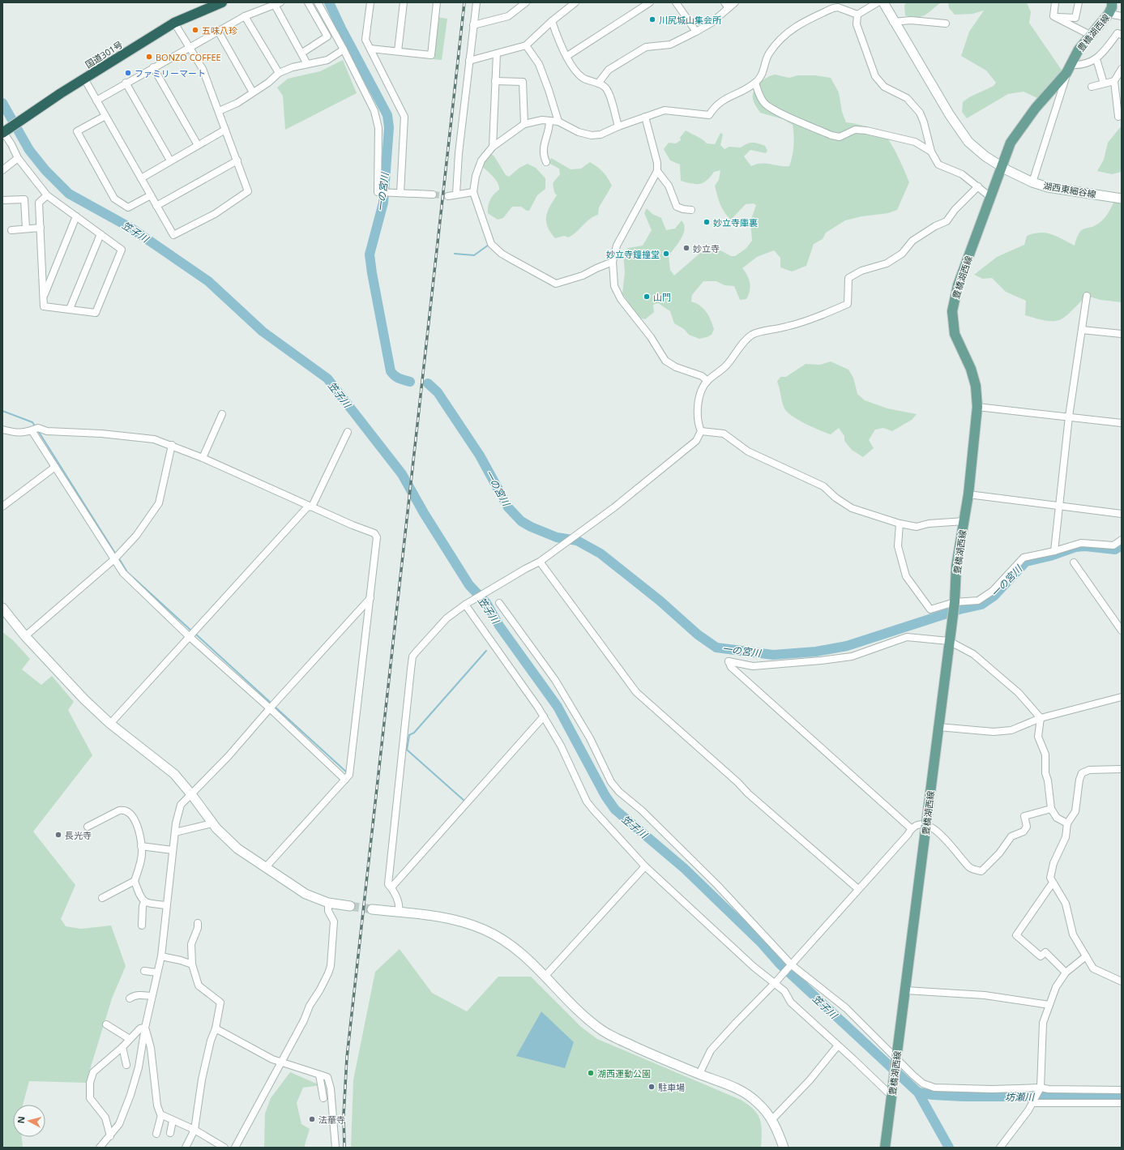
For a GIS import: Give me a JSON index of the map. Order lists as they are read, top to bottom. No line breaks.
{"streets":{"highway":["国道301号"],"main road":["豊橋湖西線"],"street":["湖西東細谷線"]},"crossings":[["豊橋湖西線","湖西東細谷線"]],"water":["一の宮川","笠子川","坊瀬川"],"places":["川尻城山集会所","五味八珍","BONZO COFFEE","ファミリーマート","妙立寺庫裏","妙立寺","妙立寺鐘撞堂","山門","長光寺","湖西運動公園","駐車場","法華寺"],"north":"left"}
